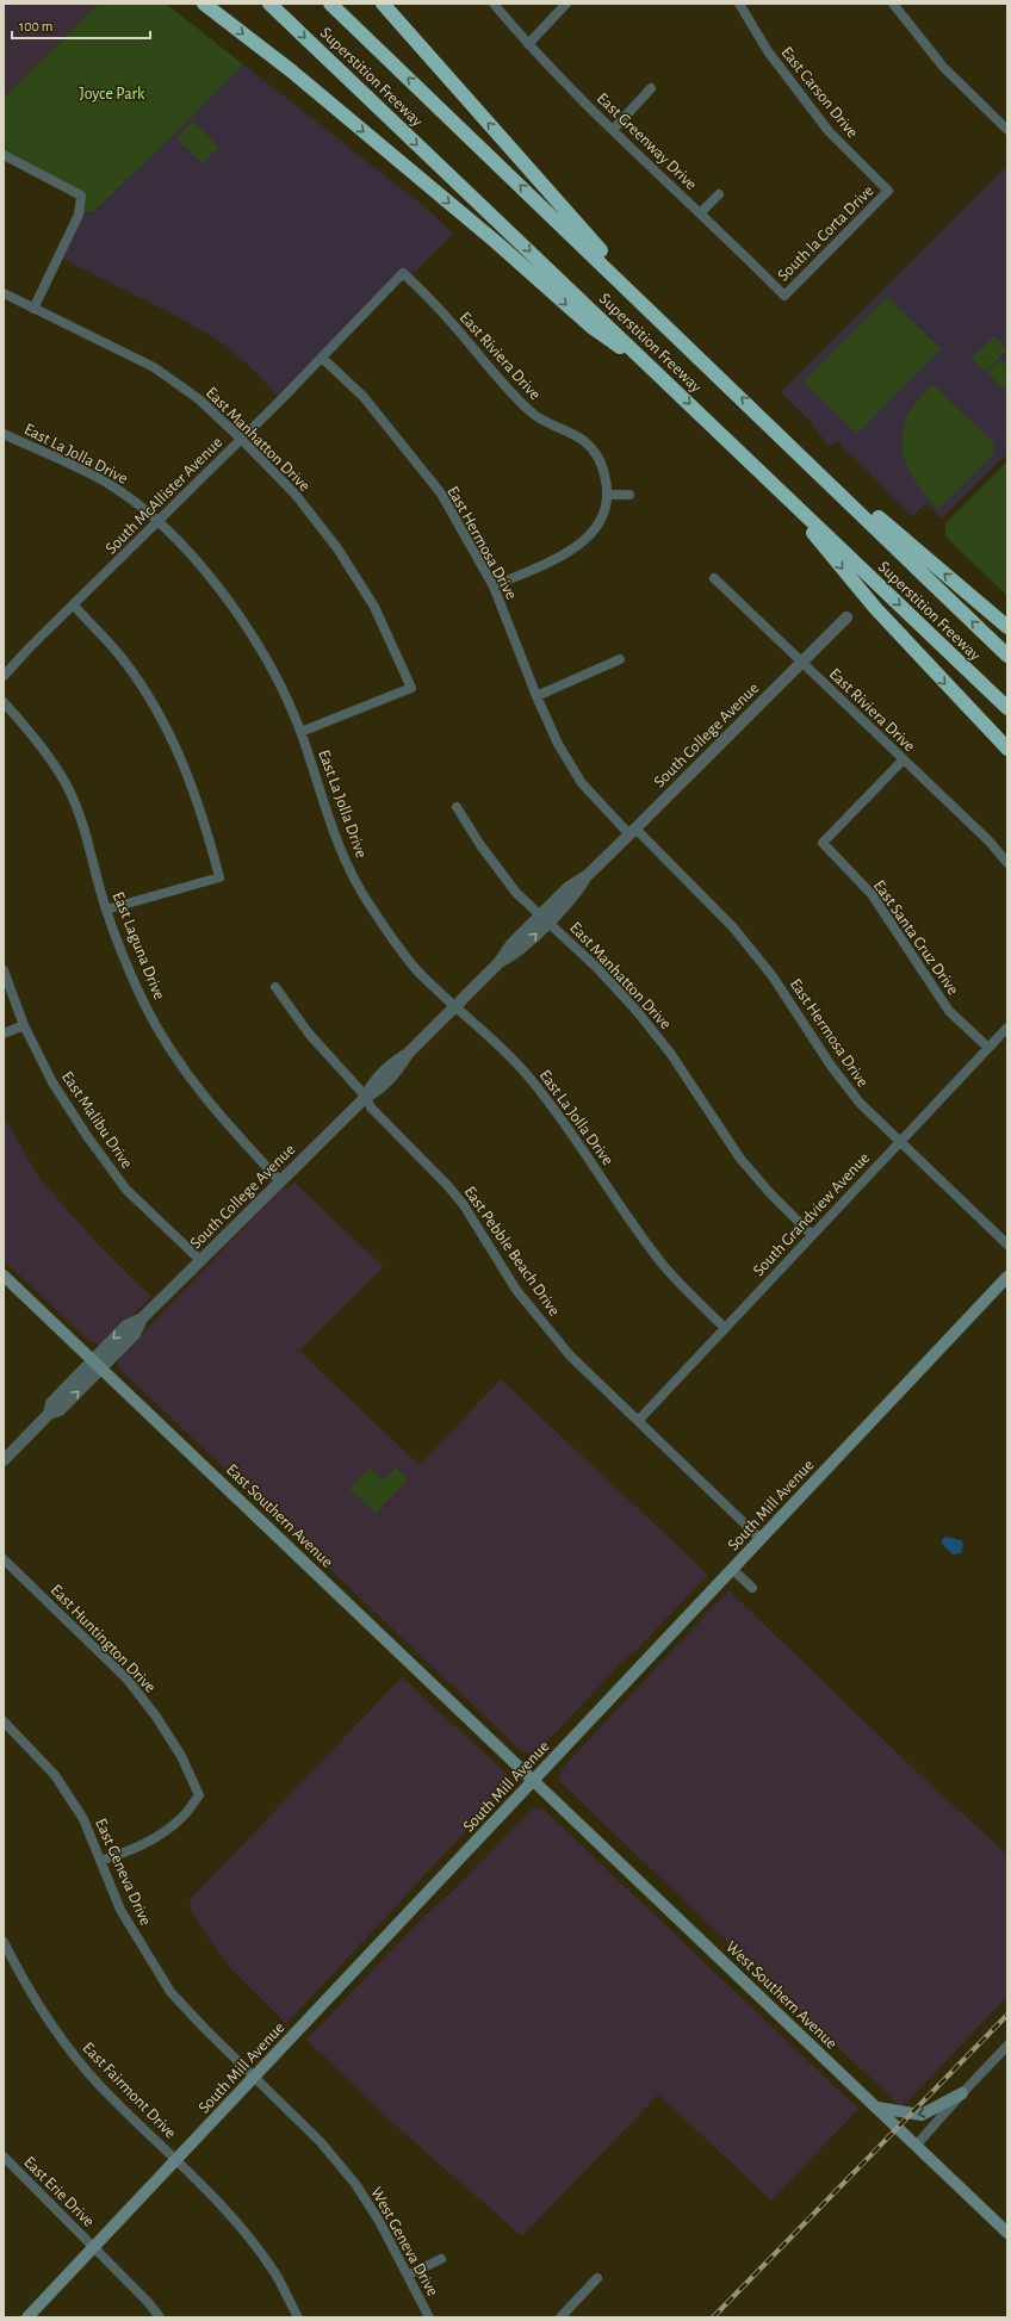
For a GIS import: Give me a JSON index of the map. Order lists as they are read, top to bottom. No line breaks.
{"streets":{"highway":["Superstition Freeway"],"main road":["South Mill Avenue","East Southern Avenue","West Southern Avenue"],"street":["East Carson Drive","East Greenway Drive","South la Corta Drive","East Riviera Drive","East Manhatton Drive","East La Jolla Drive","South McAllister Avenue","East Hermosa Drive","South College Avenue","East Santa Cruz Drive","East Laguna Drive","East Malibu Drive","South Grandview Avenue","East Pebble Beach Drive","East Huntington Drive","East Geneva Drive","East Fairmont Drive","East Erie Drive","West Geneva Drive"]},"crossings":[["East Carson Drive","South la Corta Drive"],["East Greenway Drive","South la Corta Drive"],["East Riviera Drive","South McAllister Avenue"],["East Riviera Drive","South College Avenue"],["East Riviera Drive","East Santa Cruz Drive"],["East Manhatton Drive","East La Jolla Drive"],["East Manhatton Drive","South McAllister Avenue"],["East Manhatton Drive","South College Avenue"],["East Manhatton Drive","South Grandview Avenue"],["East La Jolla Drive","South McAllister Avenue"],["East La Jolla Drive","South College Avenue"],["East La Jolla Drive","South Grandview Avenue"],["South McAllister Avenue","East Hermosa Drive"],["East Hermosa Drive","South College Avenue"],["East Hermosa Drive","South Grandview Avenue"],["South College Avenue","East Laguna Drive"],["South College Avenue","East Malibu Drive"],["South College Avenue","East Pebble Beach Drive"],["South College Avenue","East Southern Avenue"],["East Santa Cruz Drive","South Grandview Avenue"],["South Grandview Avenue","East Pebble Beach Drive"],["East Pebble Beach Drive","South Mill Avenue"],["South Mill Avenue","East Southern Avenue"],["South Mill Avenue","East Geneva Drive"],["South Mill Avenue","West Southern Avenue"],["South Mill Avenue","East Fairmont Drive"],["South Mill Avenue","East Erie Drive"],["South Mill Avenue","West Geneva Drive"],["East Southern Avenue","West Southern Avenue"],["East Huntington Drive","East Geneva Drive"],["East Geneva Drive","West Geneva Drive"]],"parks":["Joyce Park"],"scale_bar":"100 m"}
